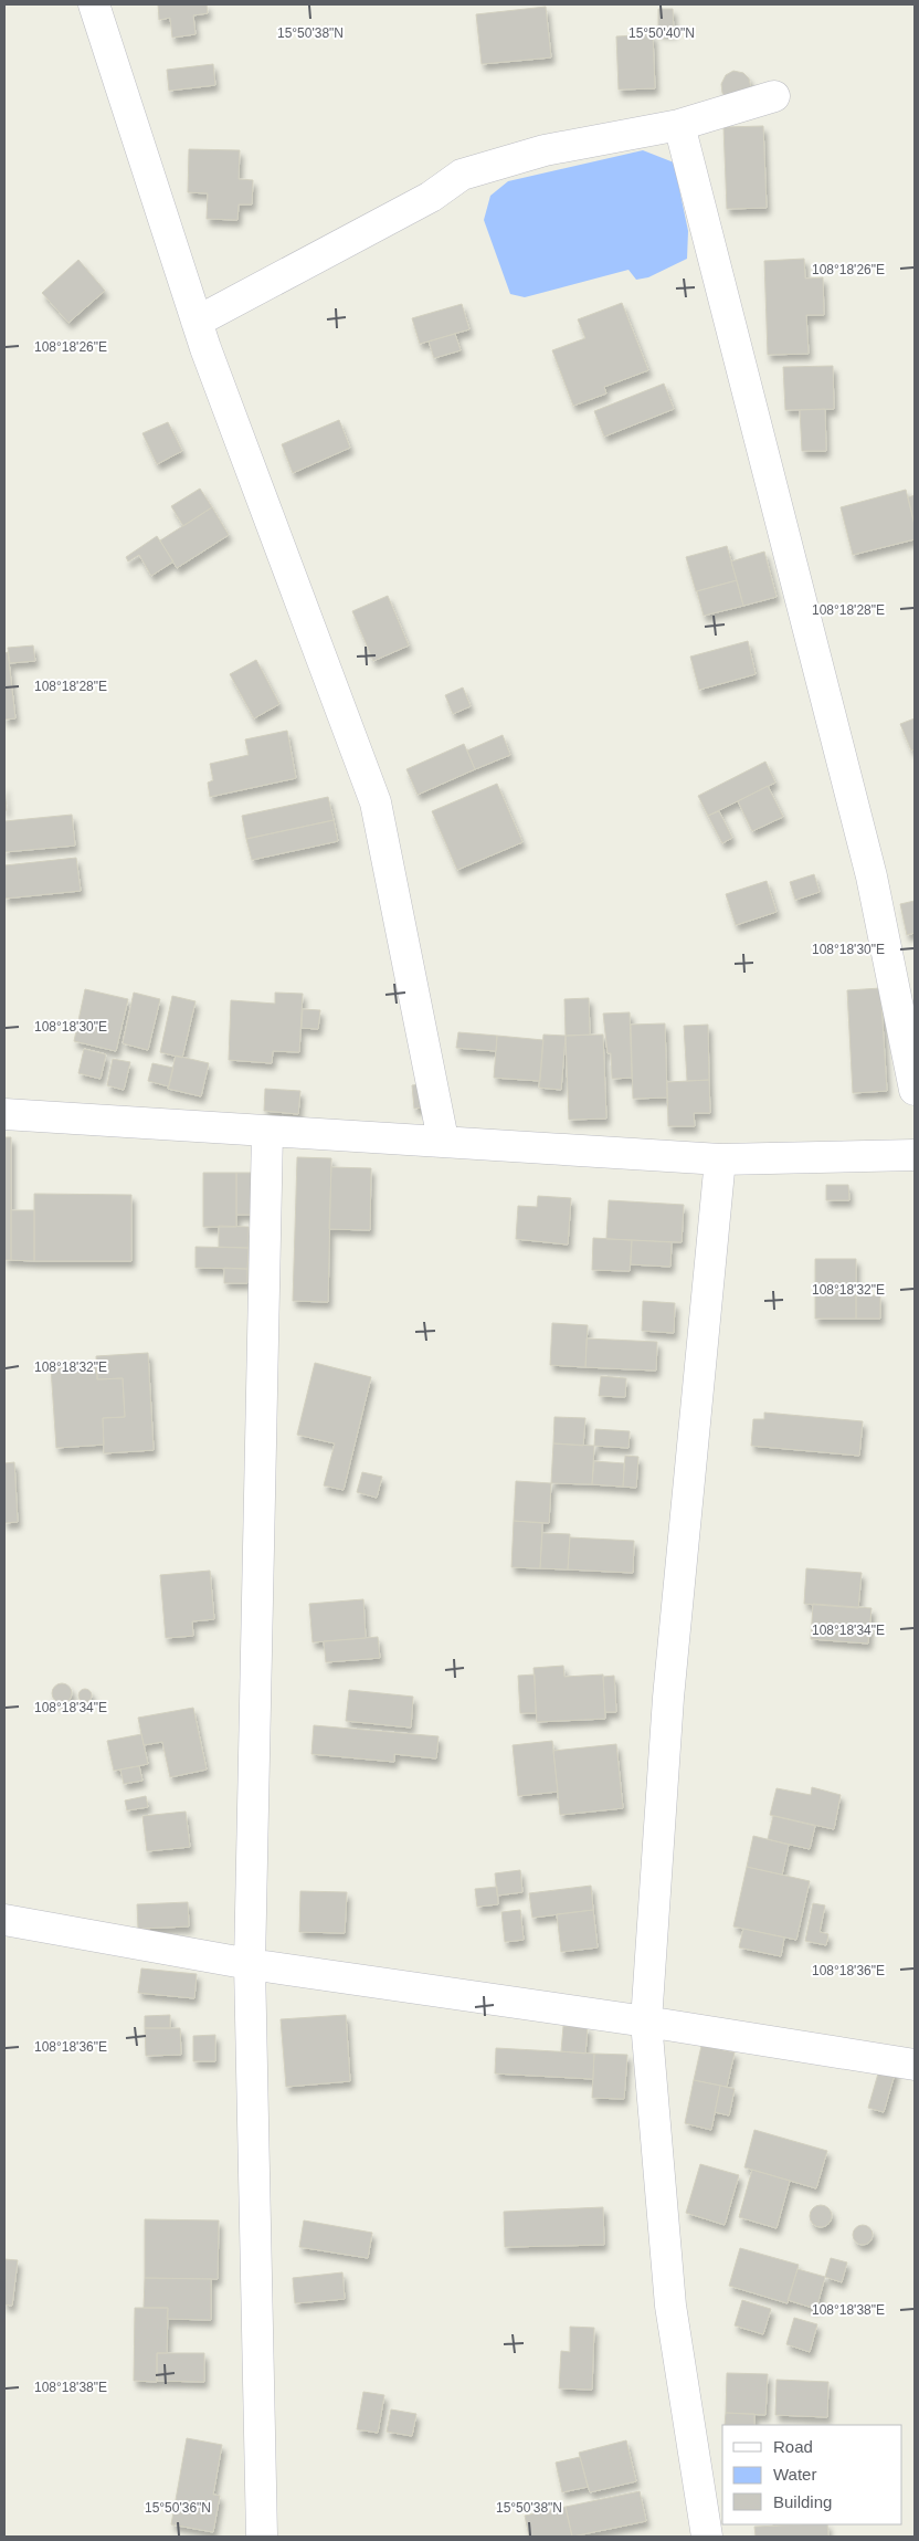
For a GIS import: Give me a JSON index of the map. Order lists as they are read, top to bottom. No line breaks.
{"legend":["Road","Water","Building"],"coordinates":["15°50'38\"N","15°50'40\"N","108°18'26\"E","108°18'28\"E","108°18'30\"E","108°18'32\"E","108°18'34\"E","108°18'36\"E","108°18'38\"E","15°50'36\"N"]}
